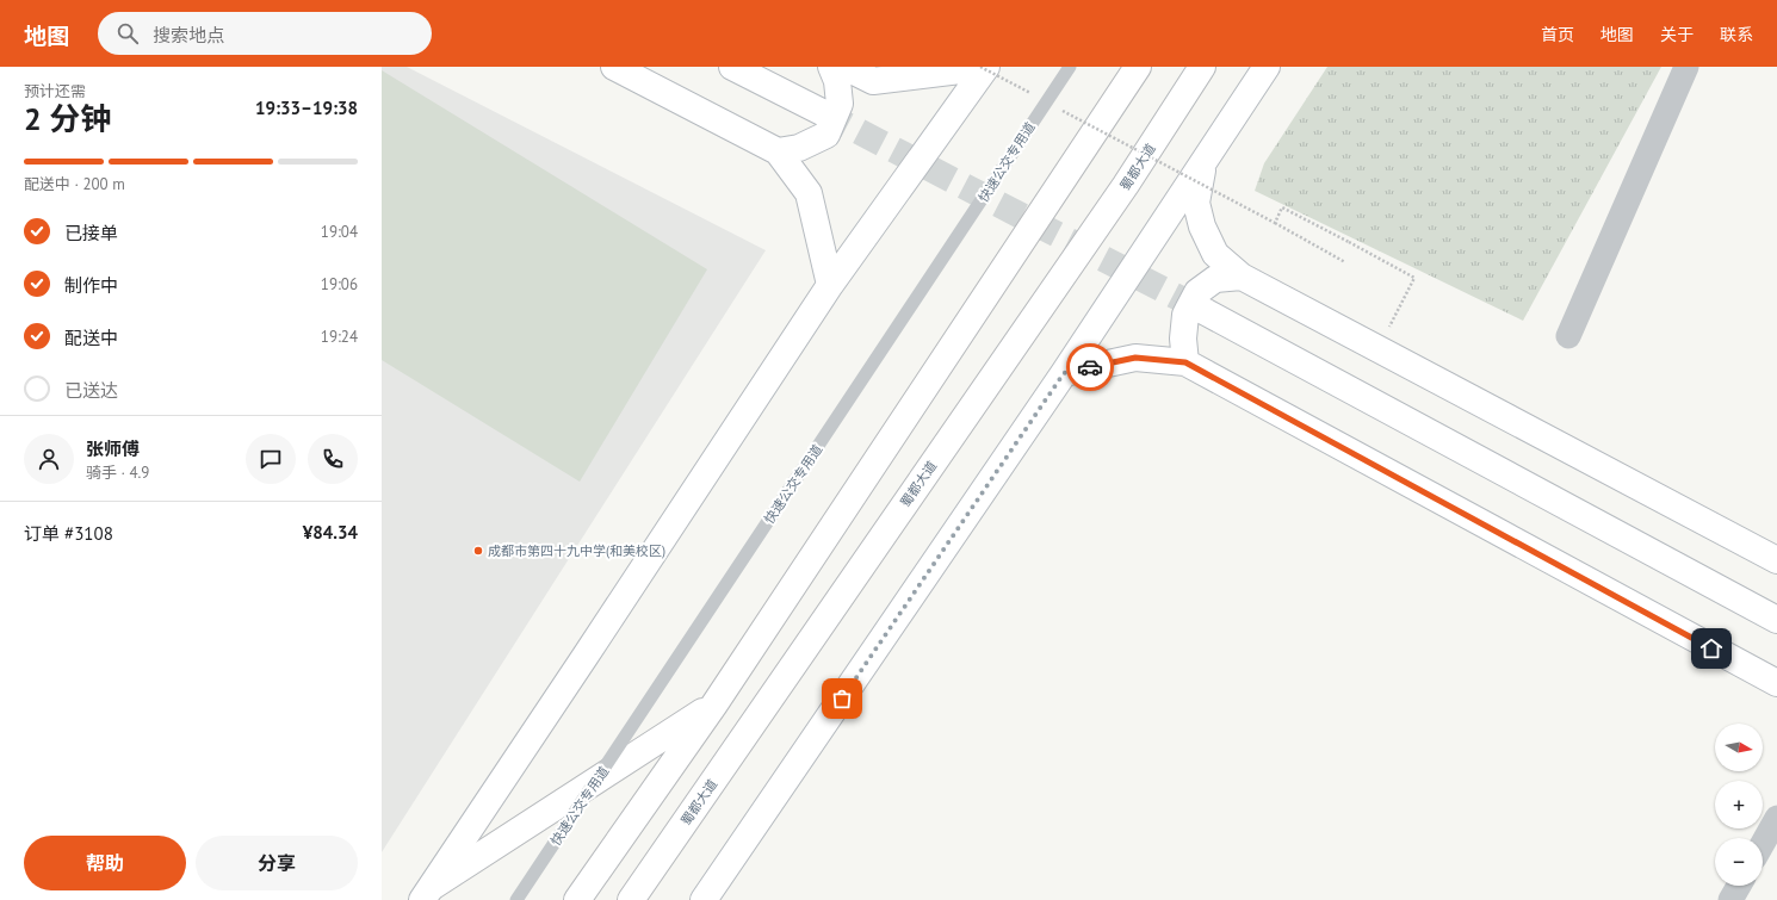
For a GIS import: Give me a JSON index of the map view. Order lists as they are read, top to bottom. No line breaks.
{"streets":{"main road":["蜀都大道"],"lane":["快速公交专用道"]},"places":["成都市第四十九中学(和美校区)"],"north":"right","page":{"header":"地图","search":"搜索地点","nav":["首页","地图","关于","联系"],"heading":["2 分钟","预计还需","19:33–19:38"],"panel":["张师傅","骑手 · 4.9","订单 #3108","¥84.34"],"bar":"配送中 · 200 m","list":[["已接单","19:04"],["制作中","19:06"],["配送中","19:24"],"已送达"],"map_buttons":["+","−"],"buttons":["帮助","分享"]}}
